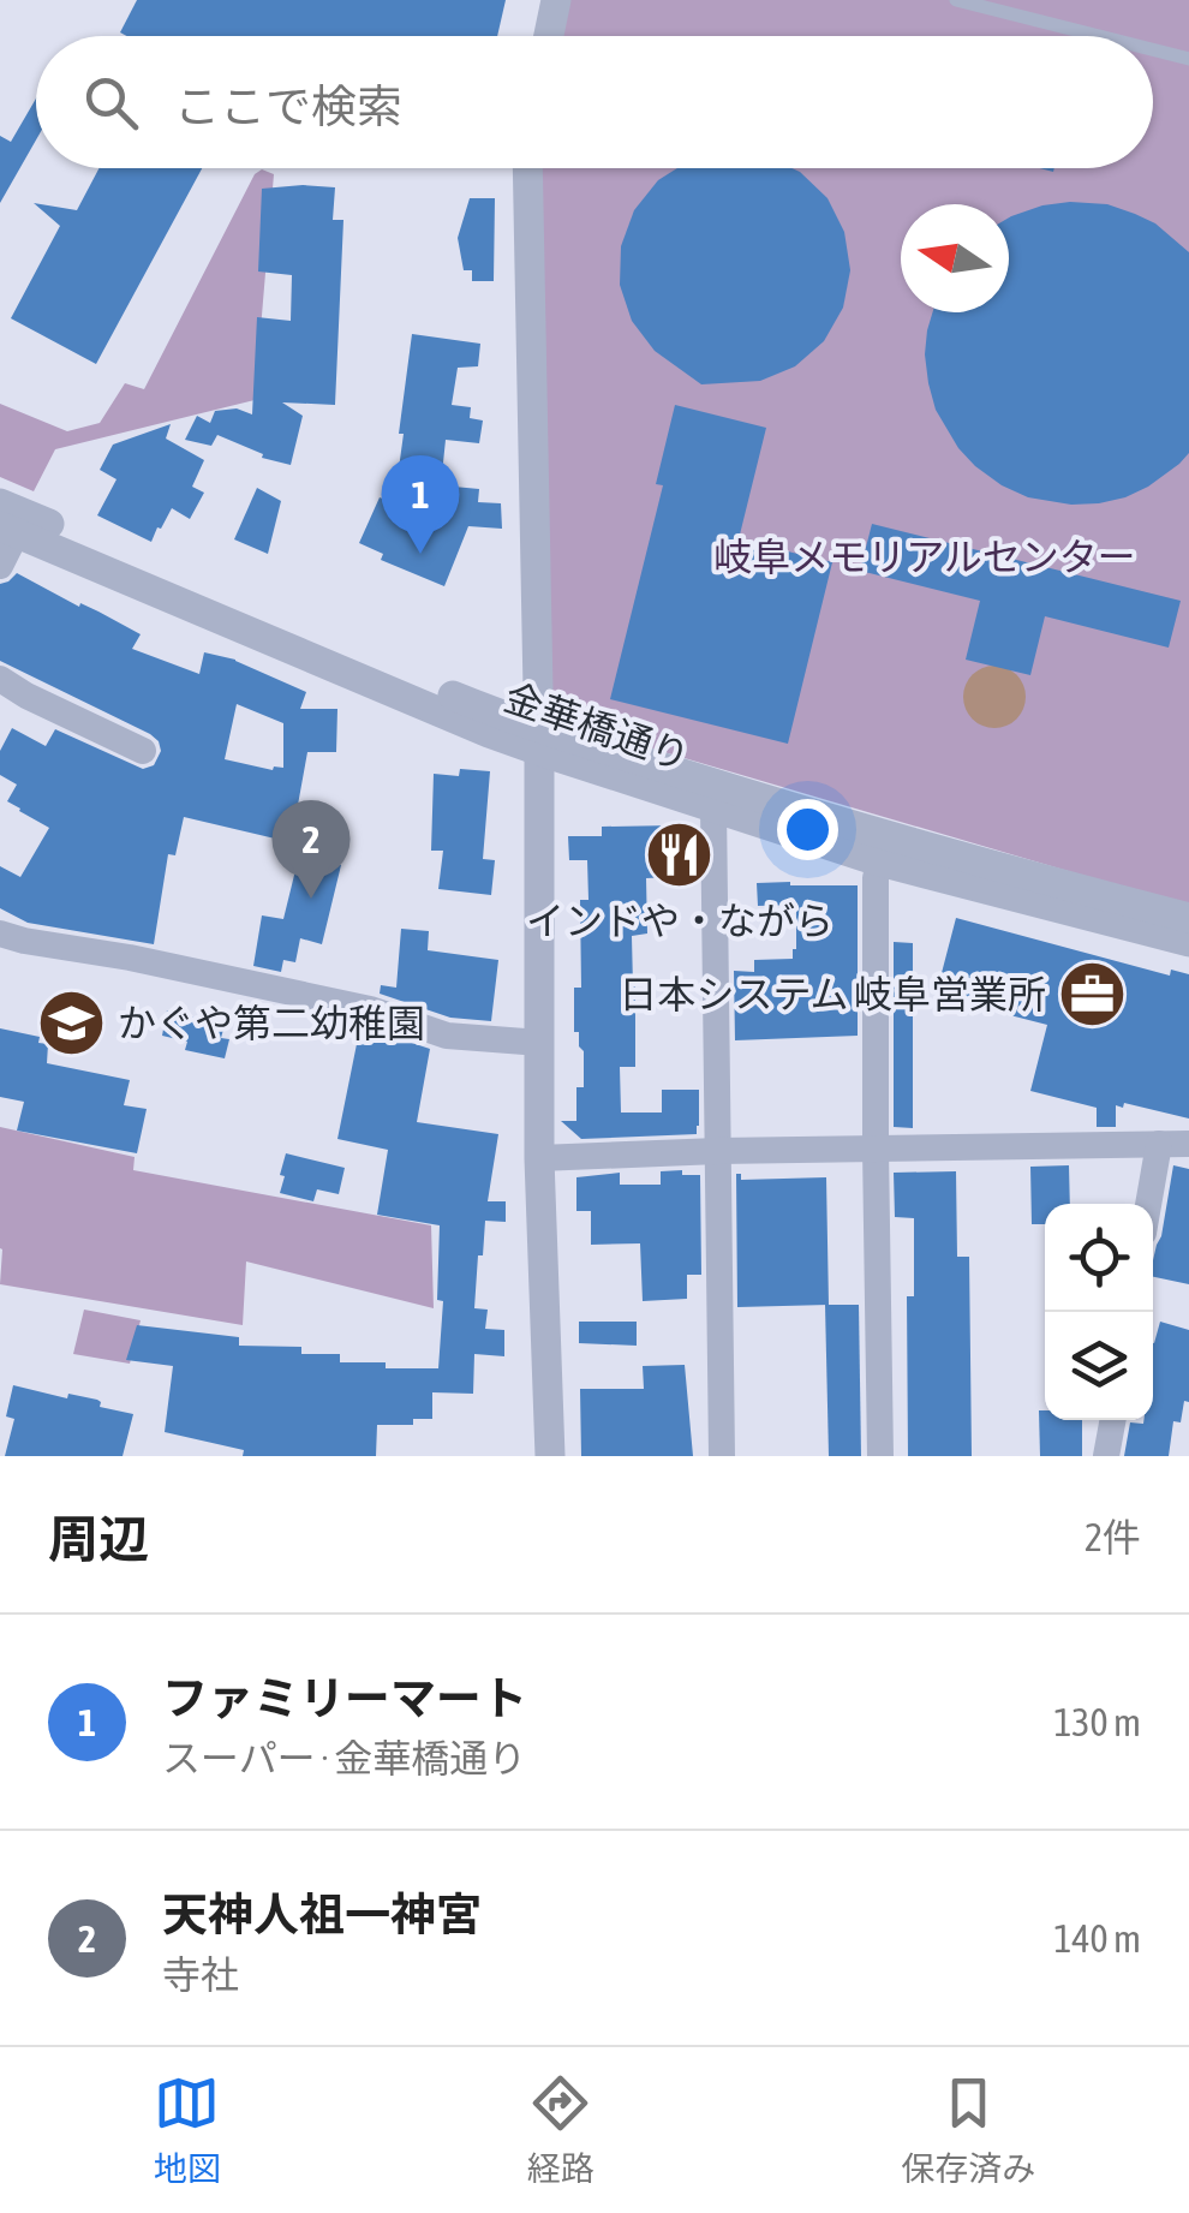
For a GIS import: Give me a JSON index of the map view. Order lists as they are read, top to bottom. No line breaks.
{"streets":{"street":["金華橋通り"]},"parks":["岐阜メモリアルセンター"],"places":{"restaurant":["インドや・ながら"],"office":["日本システム 岐阜営業所"],"school or university":["かぐや第二幼稚園"]},"north":"left","page":{"search":"ここで検索","pins":["1","2"],"heading":["周辺","2件"],"list":[{"mark":"1","name":"ファミリーマート","note":"スーパー · 金華橋通り","value":"130 m"},{"mark":"2","name":"天神人祖一神宮","note":"寺社","value":"140 m"}],"nav":["地図","経路","保存済み"]}}
